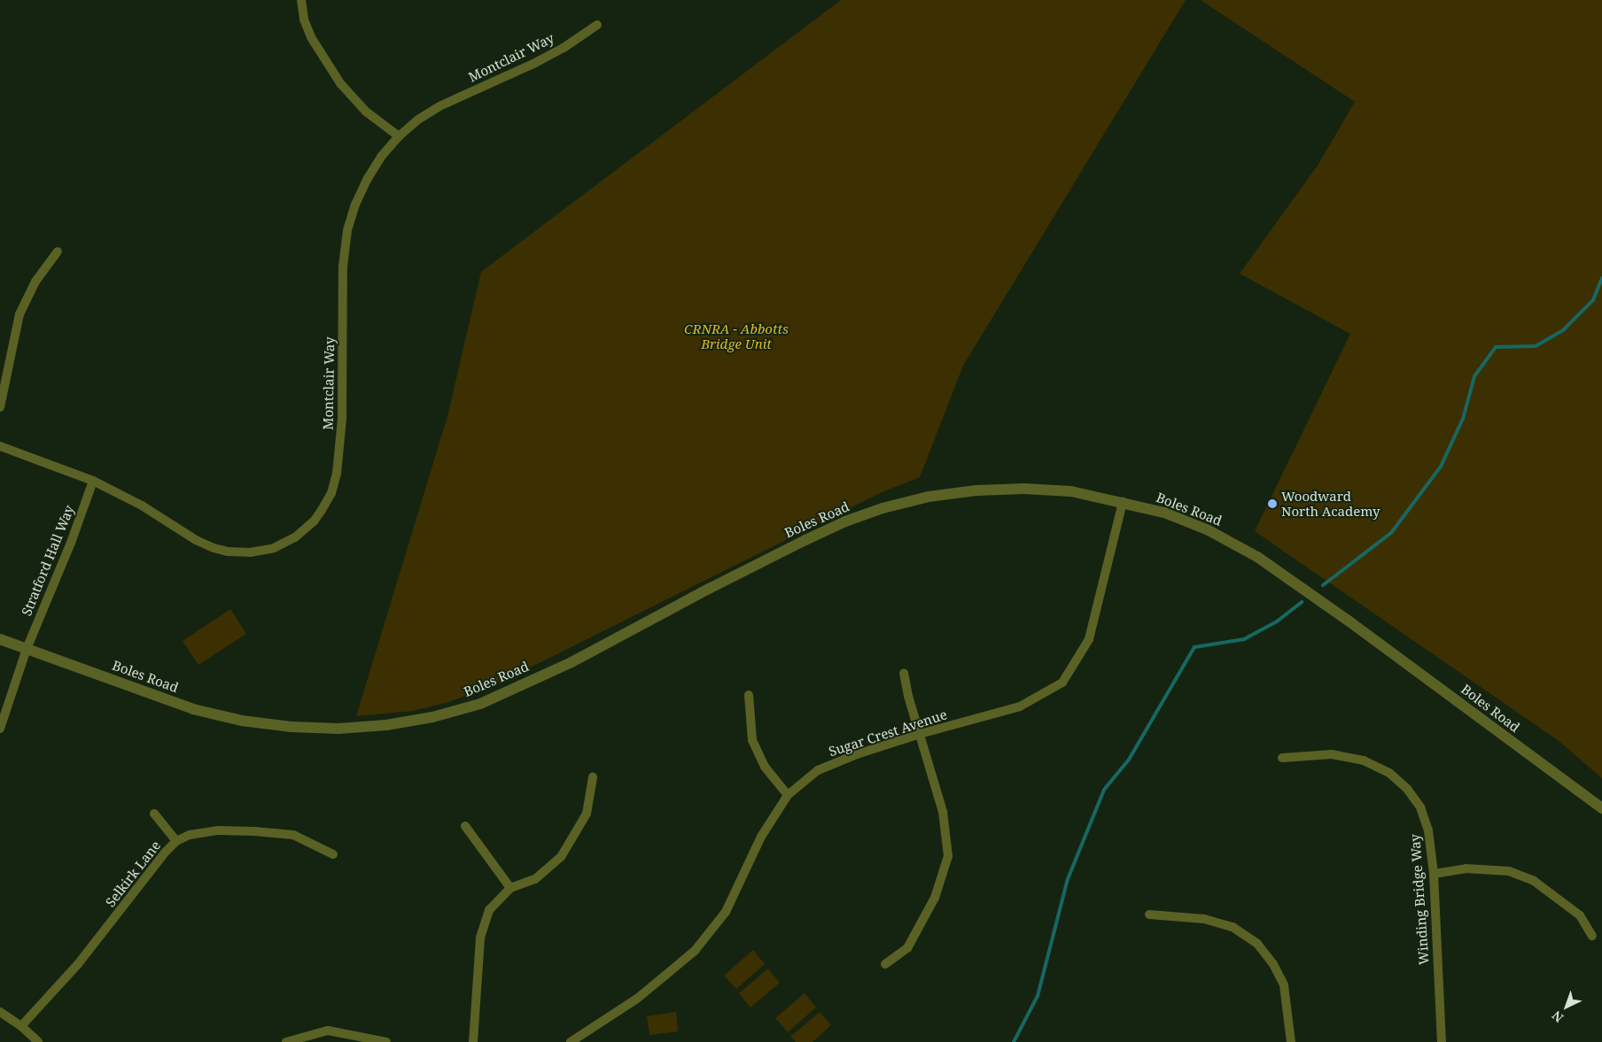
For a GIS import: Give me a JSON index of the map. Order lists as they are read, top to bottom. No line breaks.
{"streets":{"street":["Montclair Way","Boles Road","Stratford Hall Way","Sugar Crest Avenue","Selkirk Lane","Winding Bridge Way"]},"crossings":[["Montclair Way","Stratford Hall Way"],["Boles Road","Stratford Hall Way"],["Boles Road","Sugar Crest Avenue"]],"parks":["CRNRA - Abbotts Bridge Unit"],"places":["Woodward North Academy"],"north":"bottom left"}
